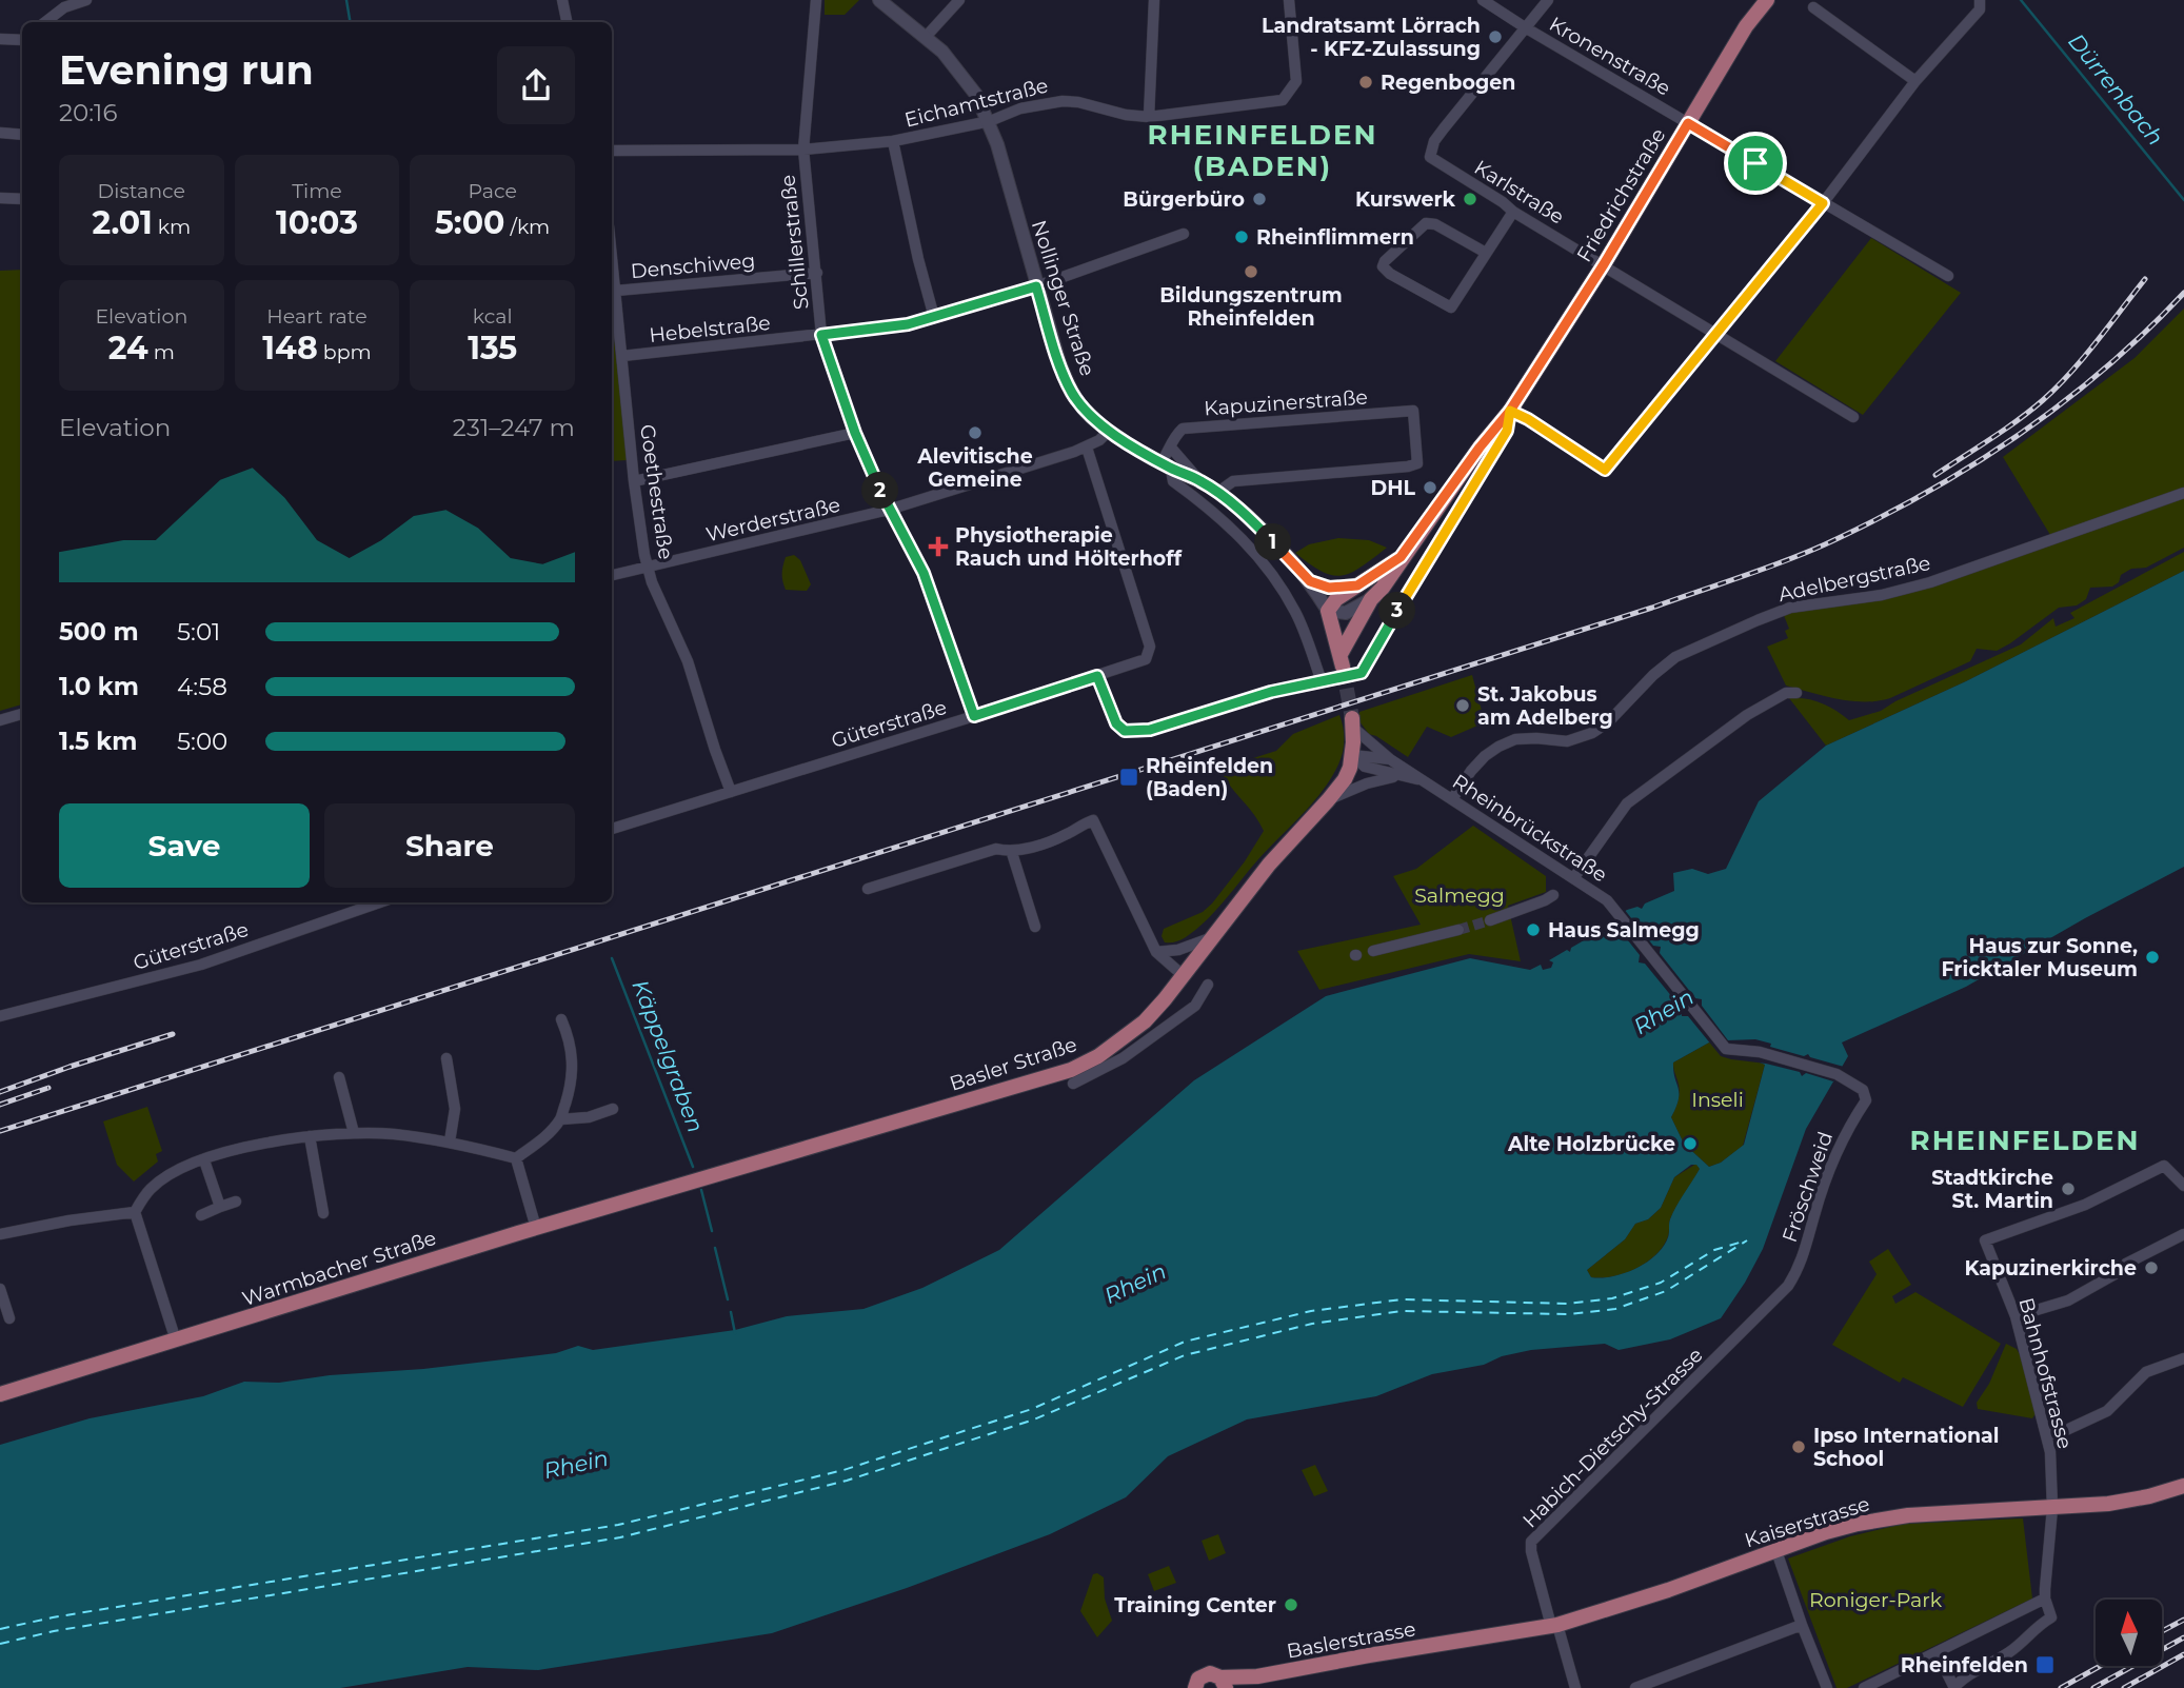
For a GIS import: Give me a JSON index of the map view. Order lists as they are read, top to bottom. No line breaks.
{"streets":{"main road":["Friedrichstraße","Nollinger Straße","Basler Straße","Warmbacher Straße","Kaiserstrasse","Baslerstrasse"],"street":["Kronenstraße","Eichamtstraße","Karlstraße","Schillerstraße","Denschiweg","Hebelstraße","Kapuzinerstraße","Goethestraße","Werderstraße","Adelbergstraße","Güterstraße","Rheinbrückstraße","Fröschweid","Bahnhofstrasse","Habich-Dietschy-Strasse"]},"crossings":[["Kronenstraße","Karlstraße"],["Kronenstraße","Friedrichstraße"],["Eichamtstraße","Schillerstraße"],["Eichamtstraße","Nollinger Straße"],["Karlstraße","Friedrichstraße"],["Schillerstraße","Denschiweg"],["Schillerstraße","Hebelstraße"],["Schillerstraße","Werderstraße"],["Schillerstraße","Güterstraße"],["Denschiweg","Goethestraße"],["Nollinger Straße","Hebelstraße"],["Nollinger Straße","Kapuzinerstraße"],["Nollinger Straße","Werderstraße"],["Hebelstraße","Goethestraße"],["Goethestraße","Werderstraße"],["Goethestraße","Güterstraße"],["Werderstraße","Güterstraße"],["Adelbergstraße","Rheinbrückstraße"],["Rheinbrückstraße","Basler Straße"],["Rheinbrückstraße","Fröschweid"],["Basler Straße","Warmbacher Straße"],["Fröschweid","Habich-Dietschy-Strasse"],["Bahnhofstrasse","Kaiserstrasse"],["Habich-Dietschy-Strasse","Kaiserstrasse"],["Kaiserstrasse","Baslerstrasse"]],"districts":["RHEINFELDEN (BADEN)","RHEINFELDEN"],"water":["Dürrenbach","Rhein","Käppelgraben"],"parks":["Salmegg","Inseli","Roniger-Park"],"places":{"other":["Landratsamt Lörrach - KFZ-Zulassung","Regenbogen","Bürgerbüro","Kurswerk","Rheinflimmern","Bildungszentrum Rheinfelden","Alevitische Gemeine","DHL","St. Jakobus am Adelberg","Haus Salmegg","Haus zur Sonne, Fricktaler Museum","Alte Holzbrücke","Stadtkirche St. Martin","Kapuzinerkirche","Ipso International School","Training Center"],"health":["Physiotherapie Rauch und Hölterhoff"],"transit":["Rheinfelden (Baden)","Rheinfelden"]},"north":"top","page":{"heading":["Evening run","20:16"],"stats":[["Distance","2.01 km"],["Time","10:03"],["Pace","5:00 /km"],["Elevation","24 m"],["Heart rate","148 bpm"],["kcal","135"]],"chart":["Elevation","231–247 m"],"pins":["2","1","3"],"list":[{"name":"500 m","note":"5:01"},{"name":"1.0 km","note":"4:58"},{"name":"1.5 km","note":"5:00"}],"buttons":["Save","Share"]}}
